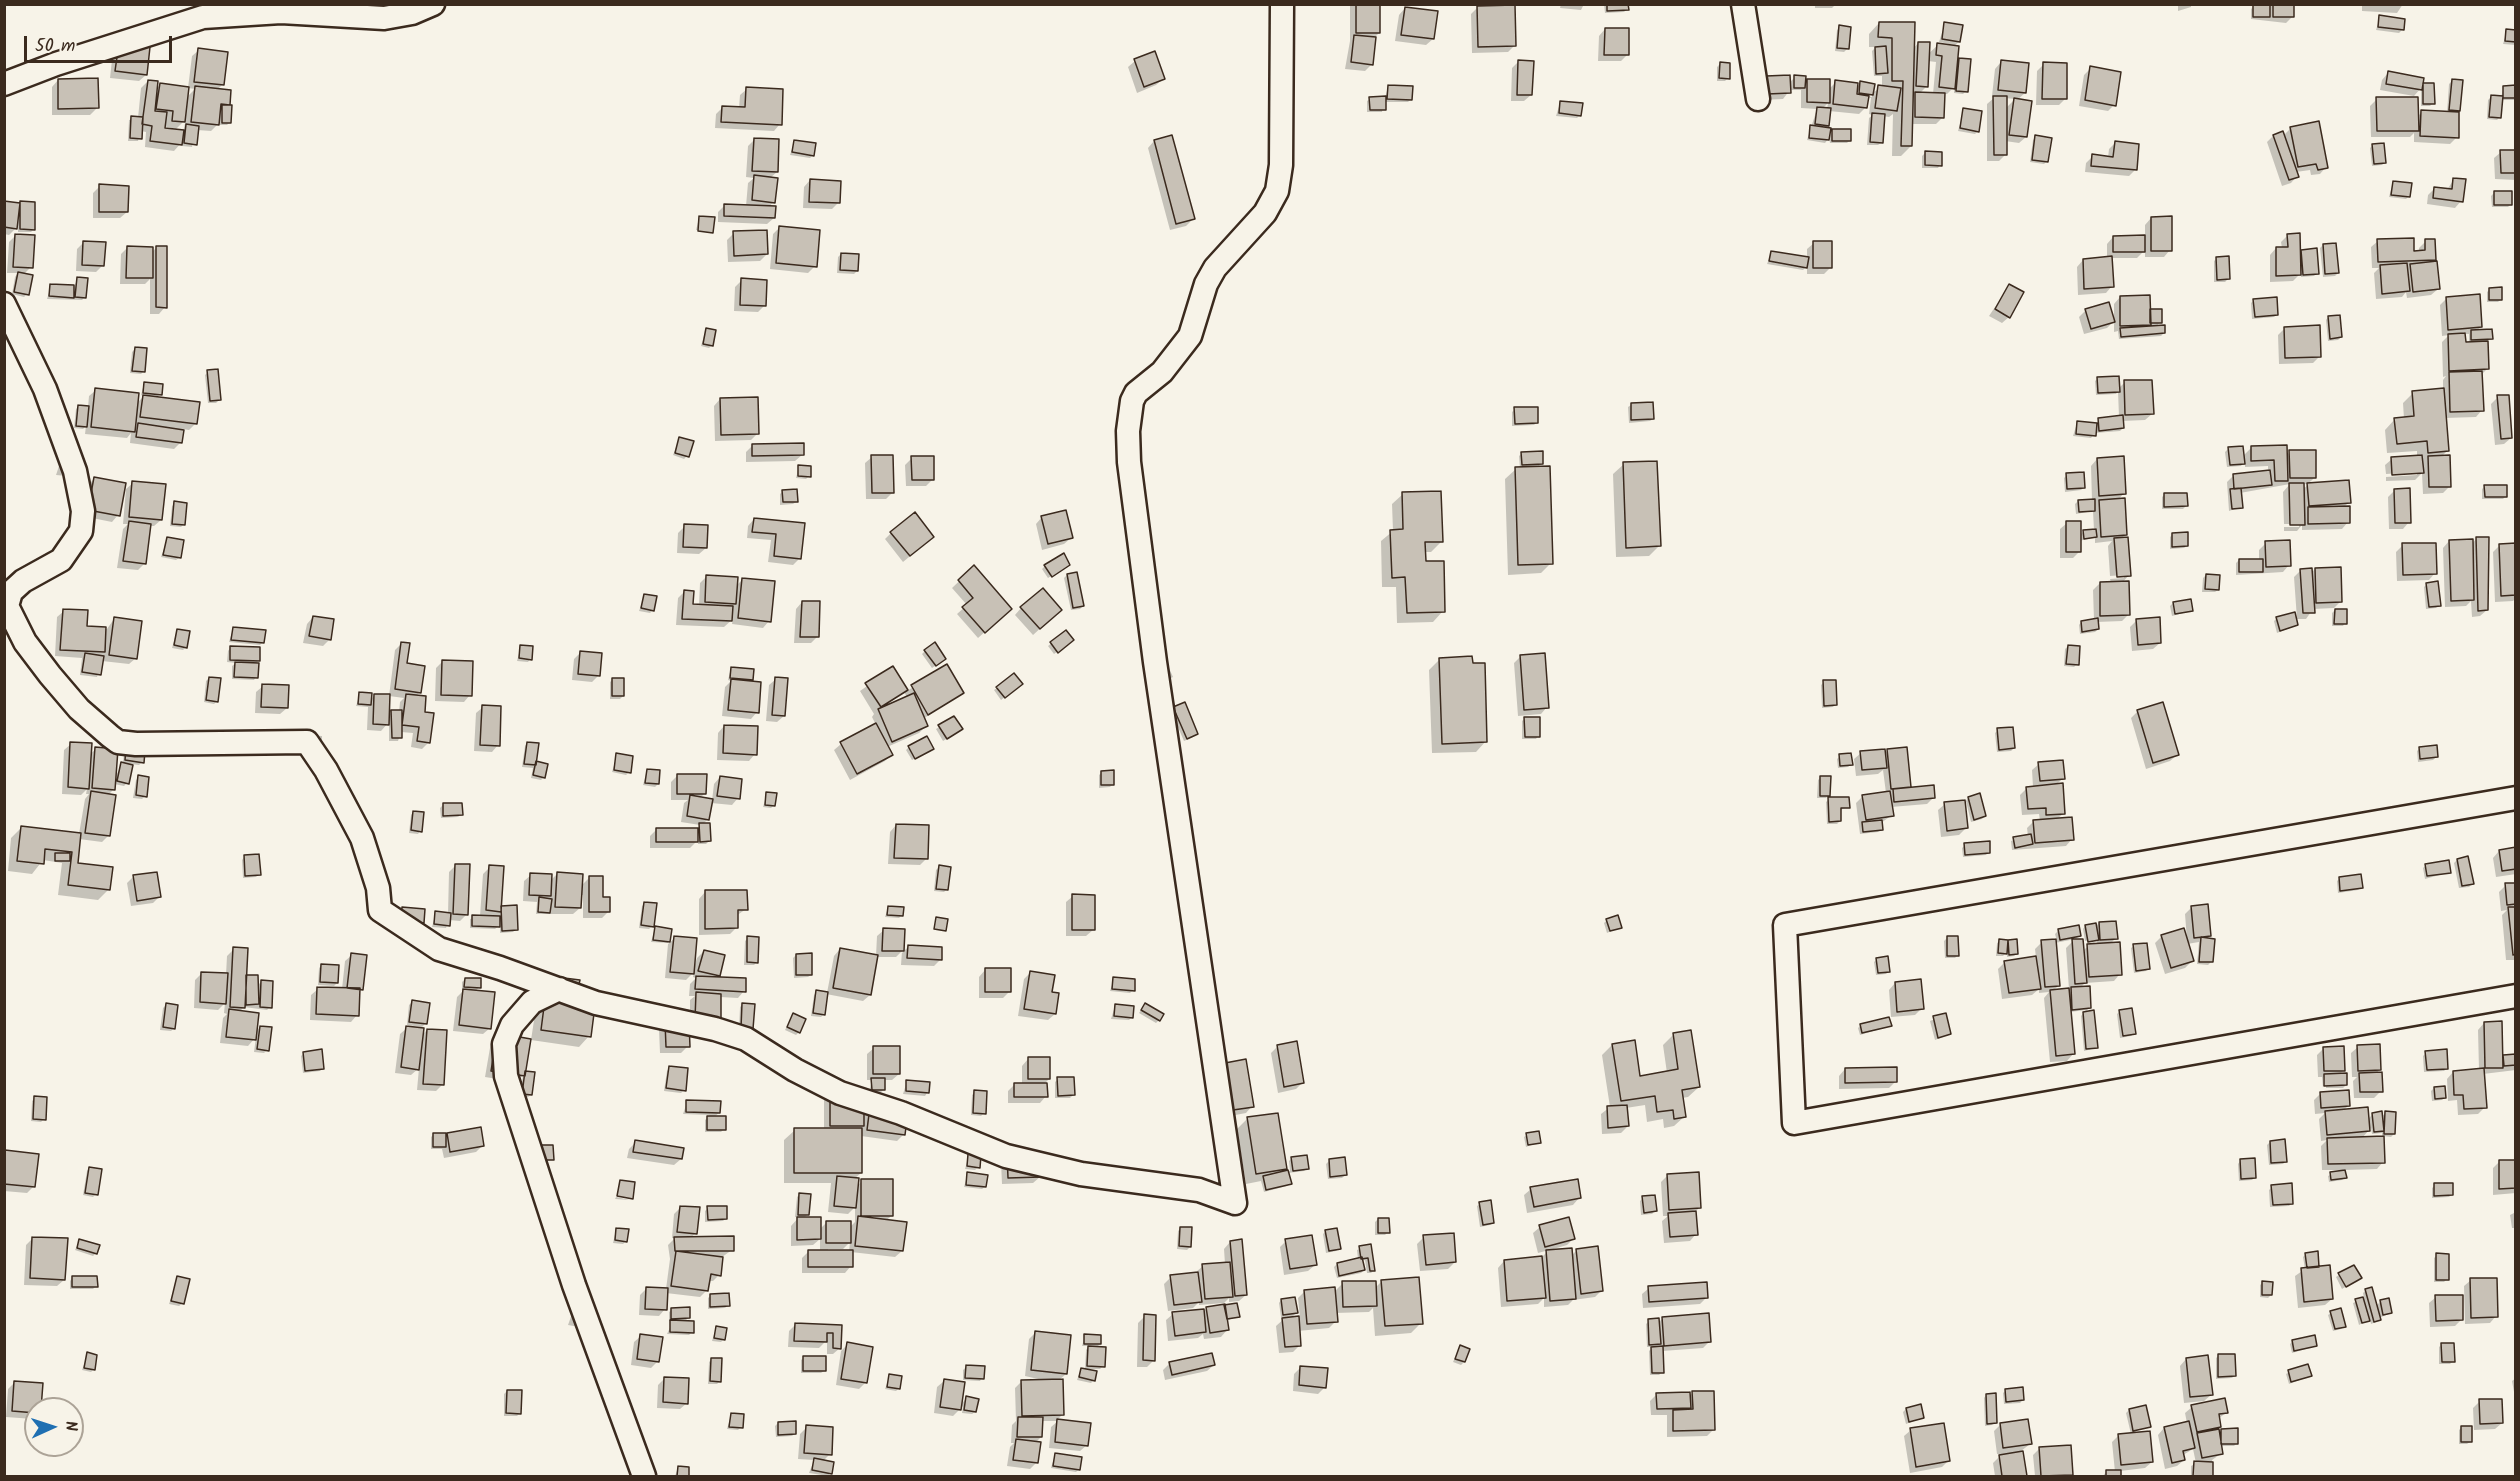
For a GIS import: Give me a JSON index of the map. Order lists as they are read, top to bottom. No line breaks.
{"scale_bar":"50 m","north":"right"}
